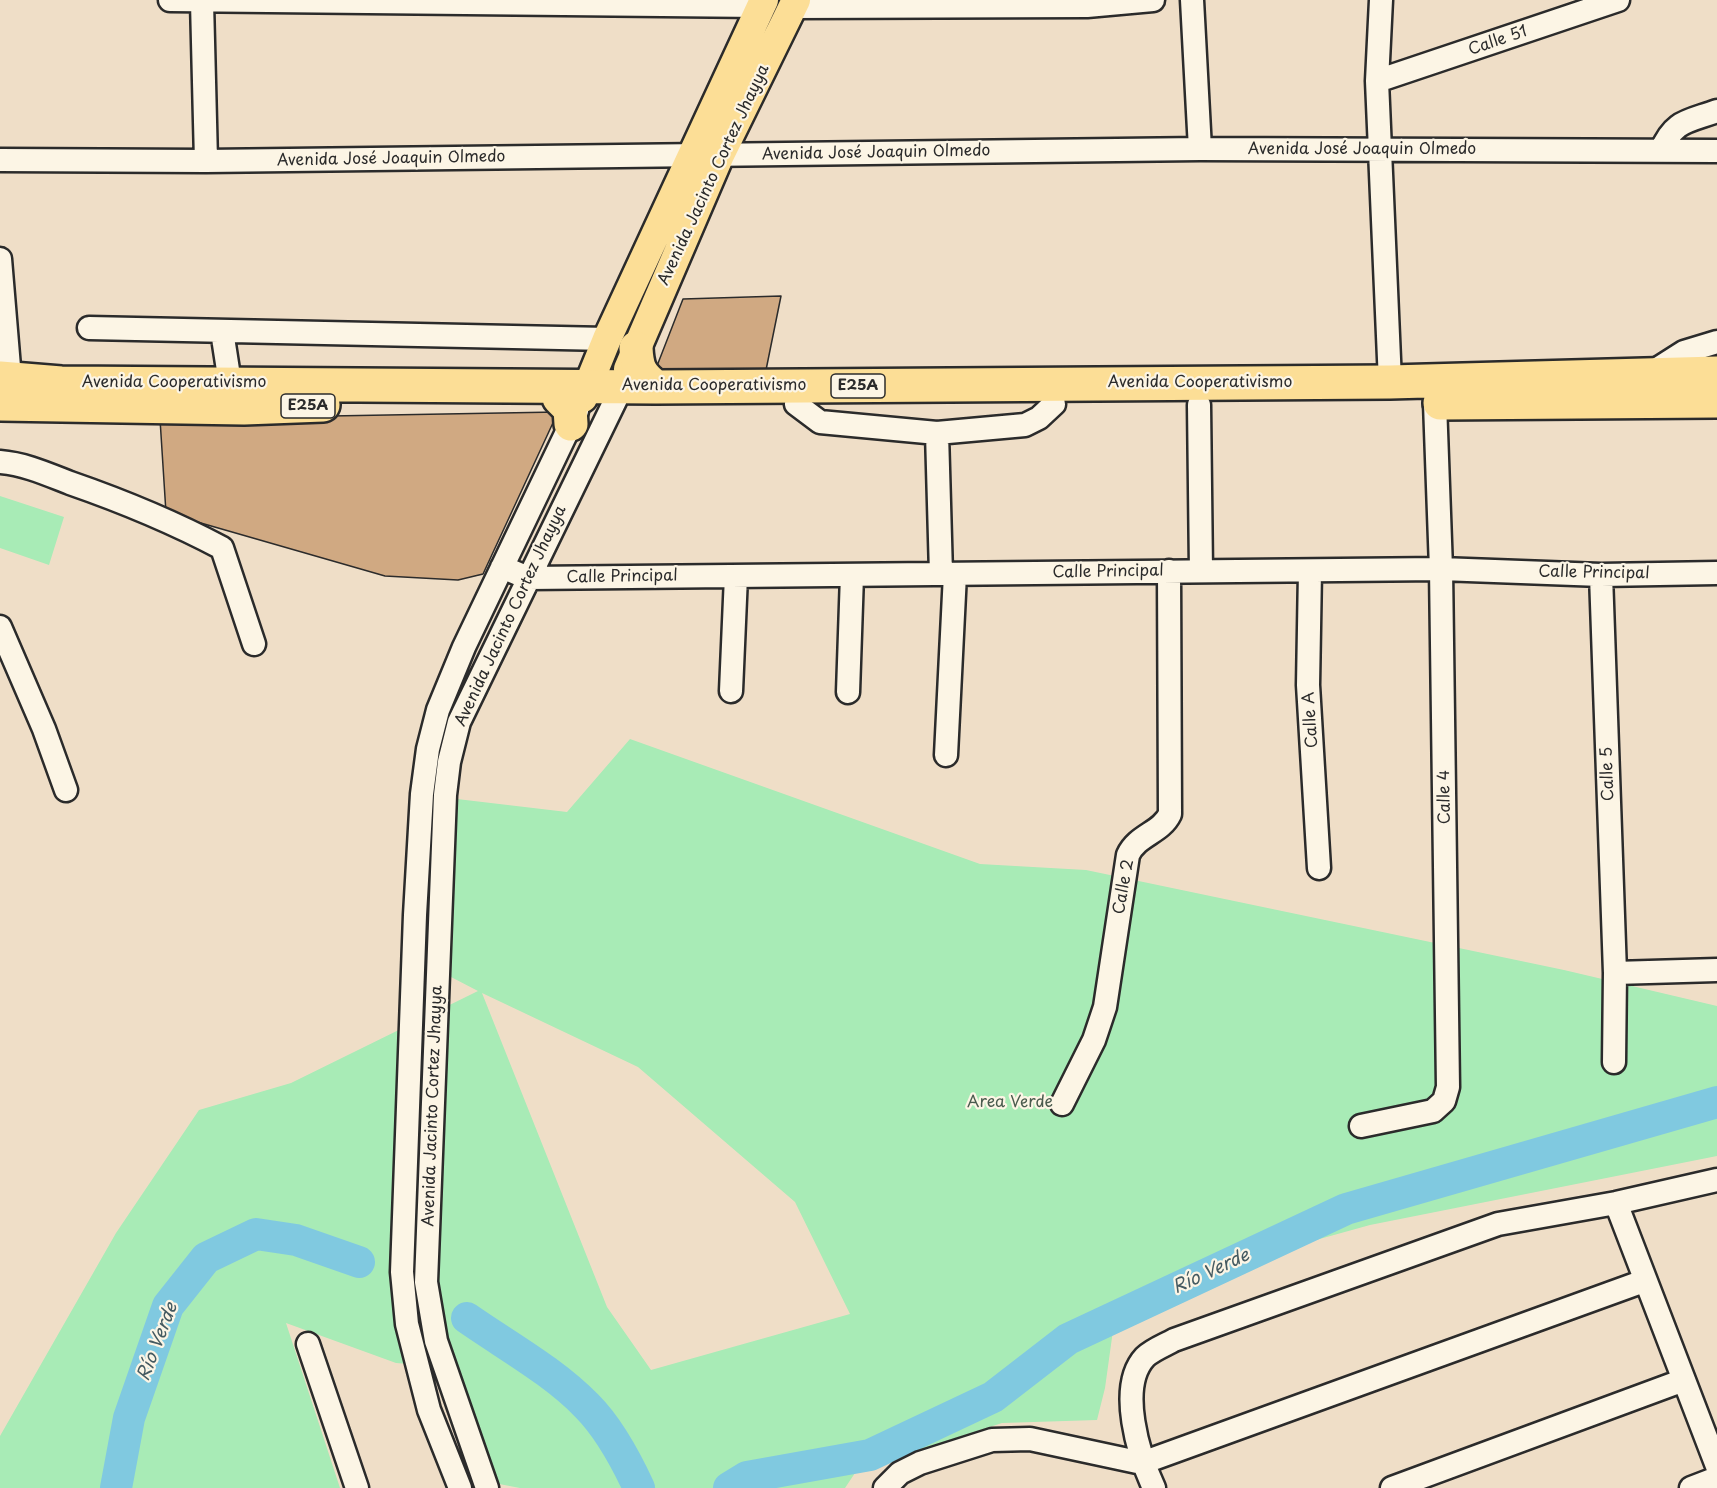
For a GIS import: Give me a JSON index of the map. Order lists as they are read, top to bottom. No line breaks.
{"streets":{"highway":["Avenida Cooperativismo","E25A"],"main road":["Avenida Jacinto Cortez Jhayya"],"street":["Calle 51","Avenida José Joaquin Olmedo","Calle Principal","Calle A","Calle 5","Calle 4","Calle 2"]},"crossings":[["Avenida José Joaquin Olmedo","Avenida Jacinto Cortez Jhayya"],["Avenida Jacinto Cortez Jhayya","Avenida Cooperativismo"],["Avenida Jacinto Cortez Jhayya","Calle Principal"],["Avenida Cooperativismo","Calle 4"],["Calle Principal","Calle A"],["Calle Principal","Calle 5"],["Calle Principal","Calle 4"],["Calle Principal","Calle 2"]],"water":["Río Verde"],"parks":["Area Verde"]}
